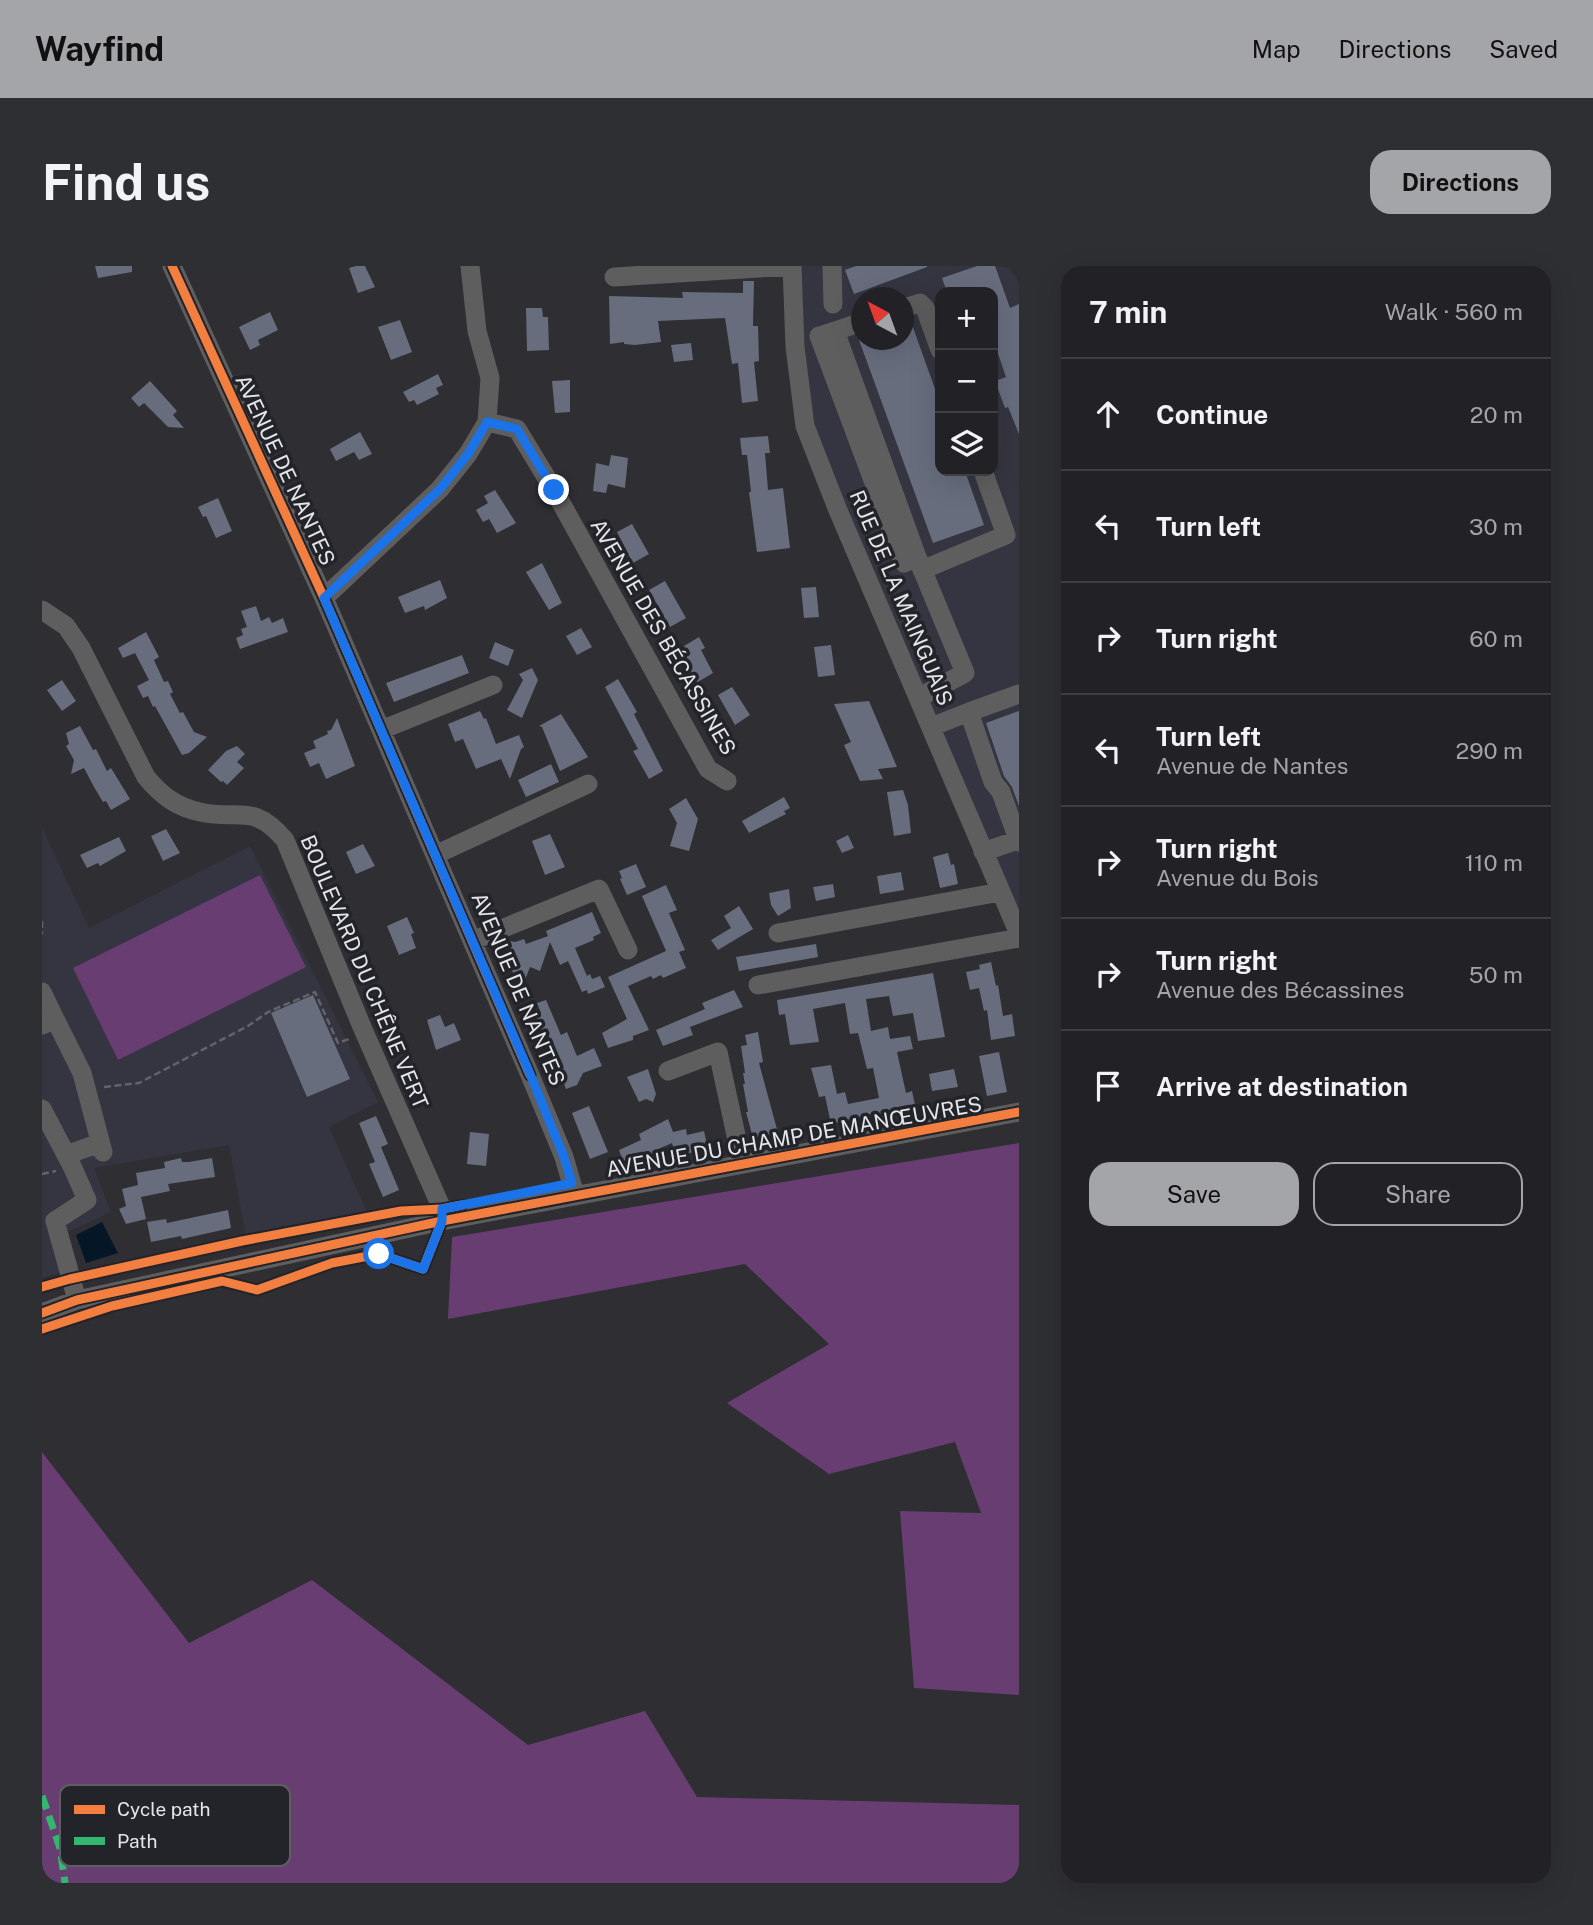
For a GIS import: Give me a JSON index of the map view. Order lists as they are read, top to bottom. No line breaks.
{"streets":{"street":["AVENUE DE NANTES","RUE DE LA MAINGUAIS","AVENUE DES BÉCASSINES","BOULEVARD DU CHÊNE VERT","AVENUE DU CHAMP DE MANŒUVRES"]},"crossings":[["AVENUE DE NANTES","AVENUE DU CHAMP DE MANŒUVRES"],["BOULEVARD DU CHÊNE VERT","AVENUE DU CHAMP DE MANŒUVRES"]],"legend":["Cycle path","Path"],"north":"top left","page":{"header":"Wayfind","nav":["Map","Directions","Saved"],"buttons":["Directions",["Save","Share"]],"title":"Find us","heading":["7 min","Walk · 560 m"],"map_buttons":["+","−"],"list":[["Continue","20 m"],["Turn left","30 m"],["Turn right","60 m"],["Turn left","Avenue de Nantes","290 m"],["Turn right","Avenue du Bois","110 m"],["Turn right","Avenue des Bécassines","50 m"],"Arrive at destination"]}}
